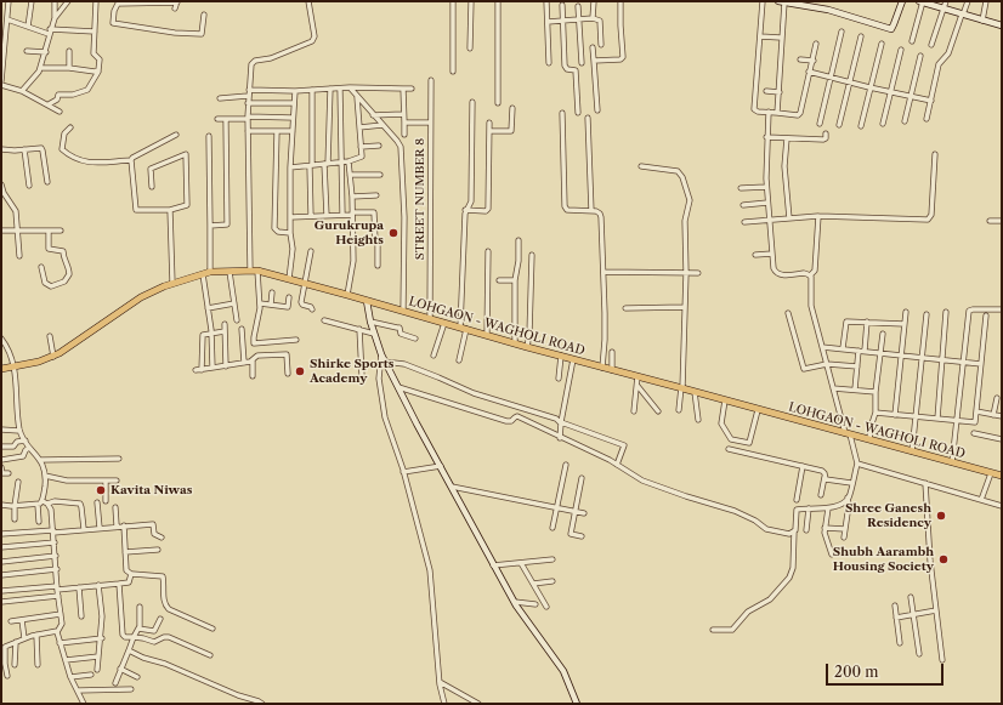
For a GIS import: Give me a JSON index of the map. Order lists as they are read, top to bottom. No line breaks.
{"streets":{"main road":["LOHGAON - WAGHOLI ROAD"],"street":["STREET NUMBER 8"]},"crossings":[["STREET NUMBER 8","LOHGAON - WAGHOLI ROAD"]],"places":["Gurukrupa Heights","Shirke Sports Academy","Kavita Niwas","Shree Ganesh Residency","Shubh Aarambh Housing Society"],"scale_bar":"200 m"}
